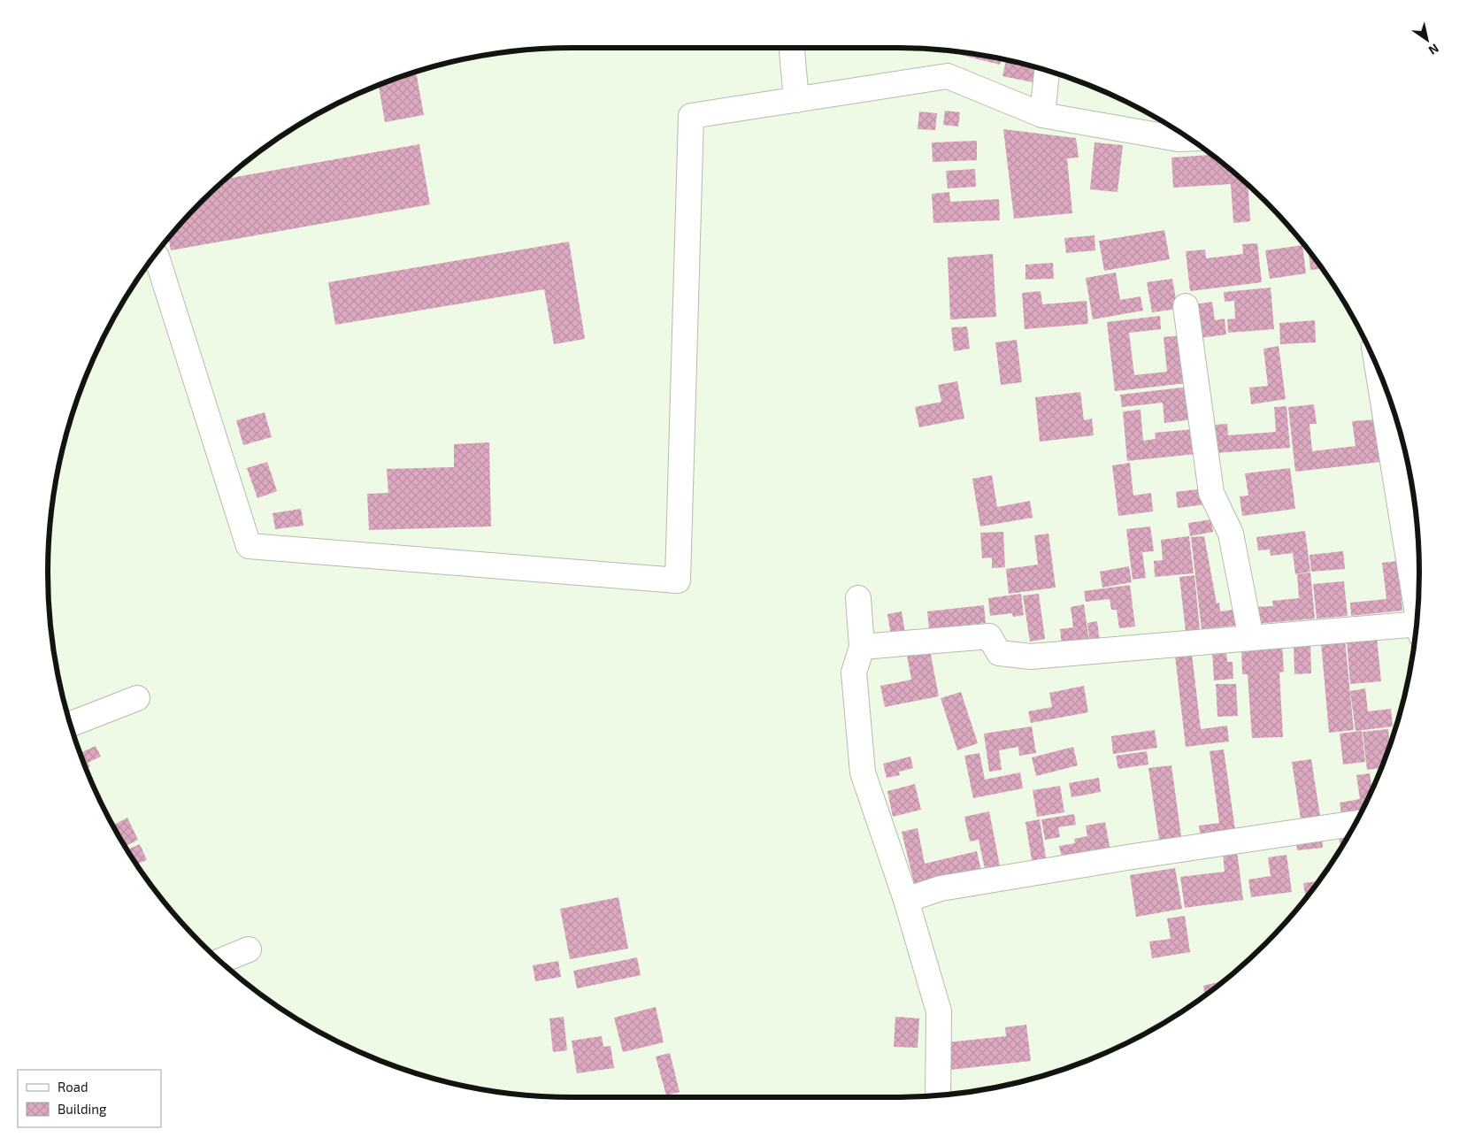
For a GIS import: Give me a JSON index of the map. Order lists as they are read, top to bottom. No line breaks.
{"legend":["Road","Building"],"north":"bottom right"}
